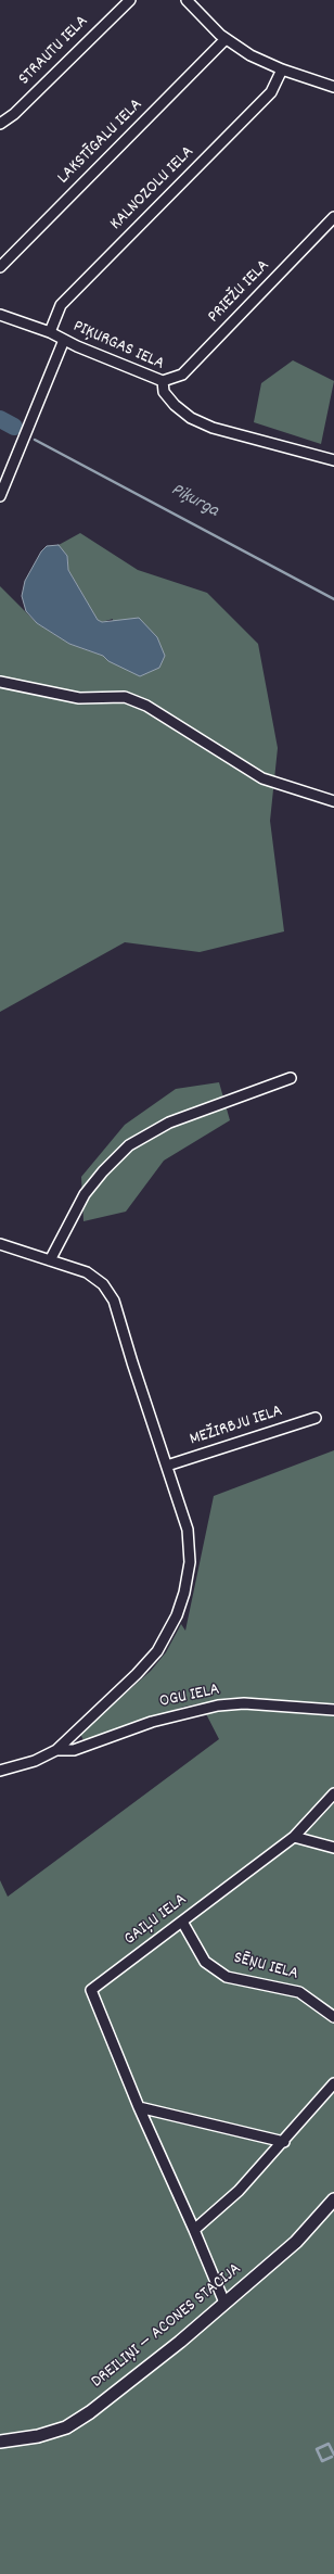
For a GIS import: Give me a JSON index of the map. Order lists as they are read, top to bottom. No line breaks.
{"streets":{"street":["STRAUTU IELA","LAKSTĪGALU IELA","KALNOZOLU IELA","PRIEŽU IELA","PIĶURGAS IELA","MEŽIRBJU IELA","OGU IELA","GAIĻU IELA","SĒŅU IELA","DREILIŅI — ACONES STACIJA"]},"crossings":[["KALNOZOLU IELA","PIĶURGAS IELA"],["PRIEŽU IELA","PIĶURGAS IELA"],["GAIĻU IELA","SĒŅU IELA"],["GAIĻU IELA","DREILIŅI — ACONES STACIJA"]],"water":["Piķurga"]}
